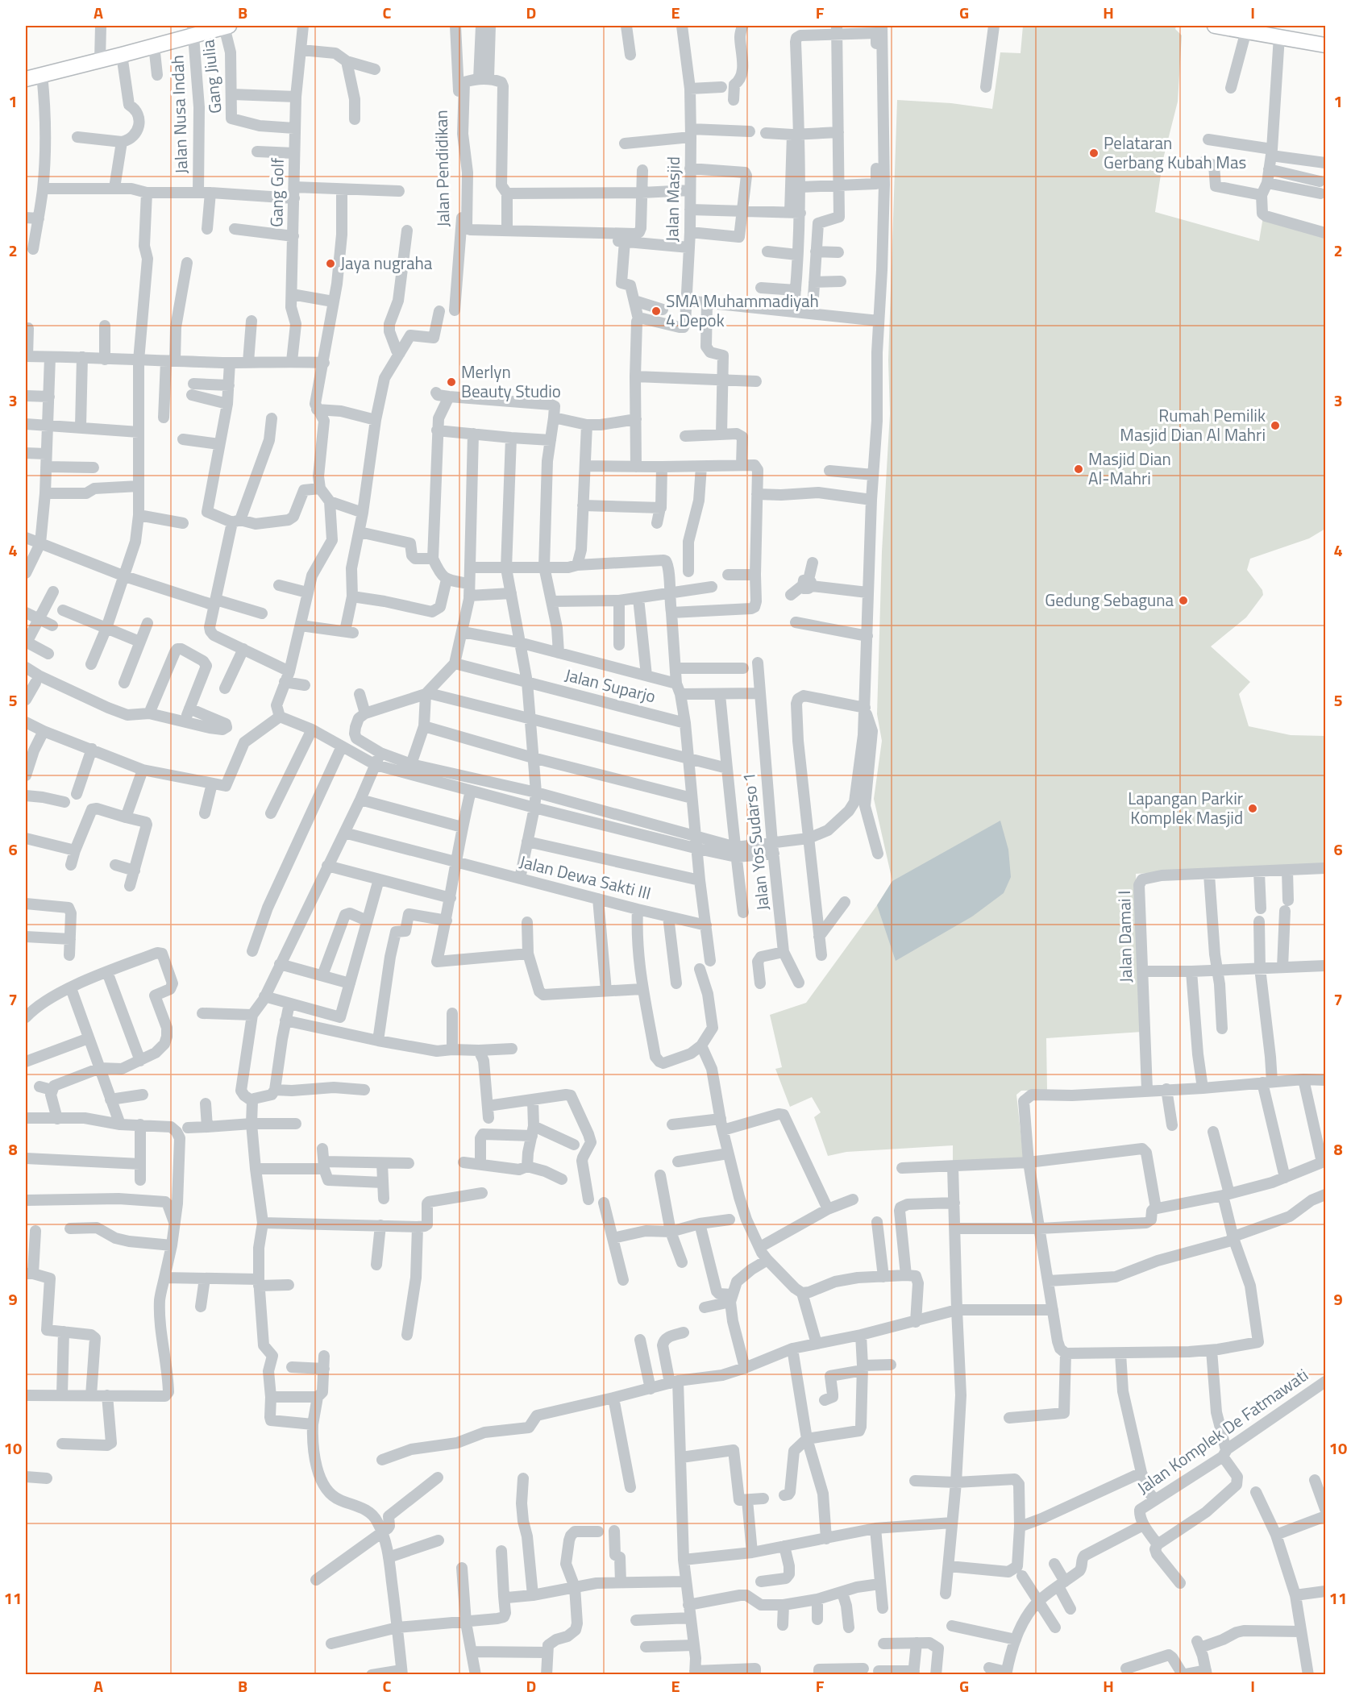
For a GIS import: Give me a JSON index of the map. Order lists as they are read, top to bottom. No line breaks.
{"streets":{"street":["Gang Jiulia","Jalan Nusa Indah","Jalan Pendidikan","Gang Golf","Jalan Masjid","Jalan Suparjo","Jalan Yos Sudarso 1","Jalan Dewa Sakti III","Jalan Damai I","Jalan Komplek De Fatmawati"]},"crossings":[["Gang Jiulia","Gang Golf"]],"places":["Pelataran Gerbang Kubah Mas","Jaya nugraha","SMA Muhammadiyah 4 Depok","Merlyn Beauty Studio","Rumah Pemilik Masjid Dian Al Mahri","Masjid Dian Al-Mahri","Gedung Sebaguna","Lapangan Parkir Komplek Masjid"],"grid":{"columns":["A","B","C","D","E","F","G","H","I"],"rows":["1","2","3","4","5","6","7","8","9","10","11"]}}
